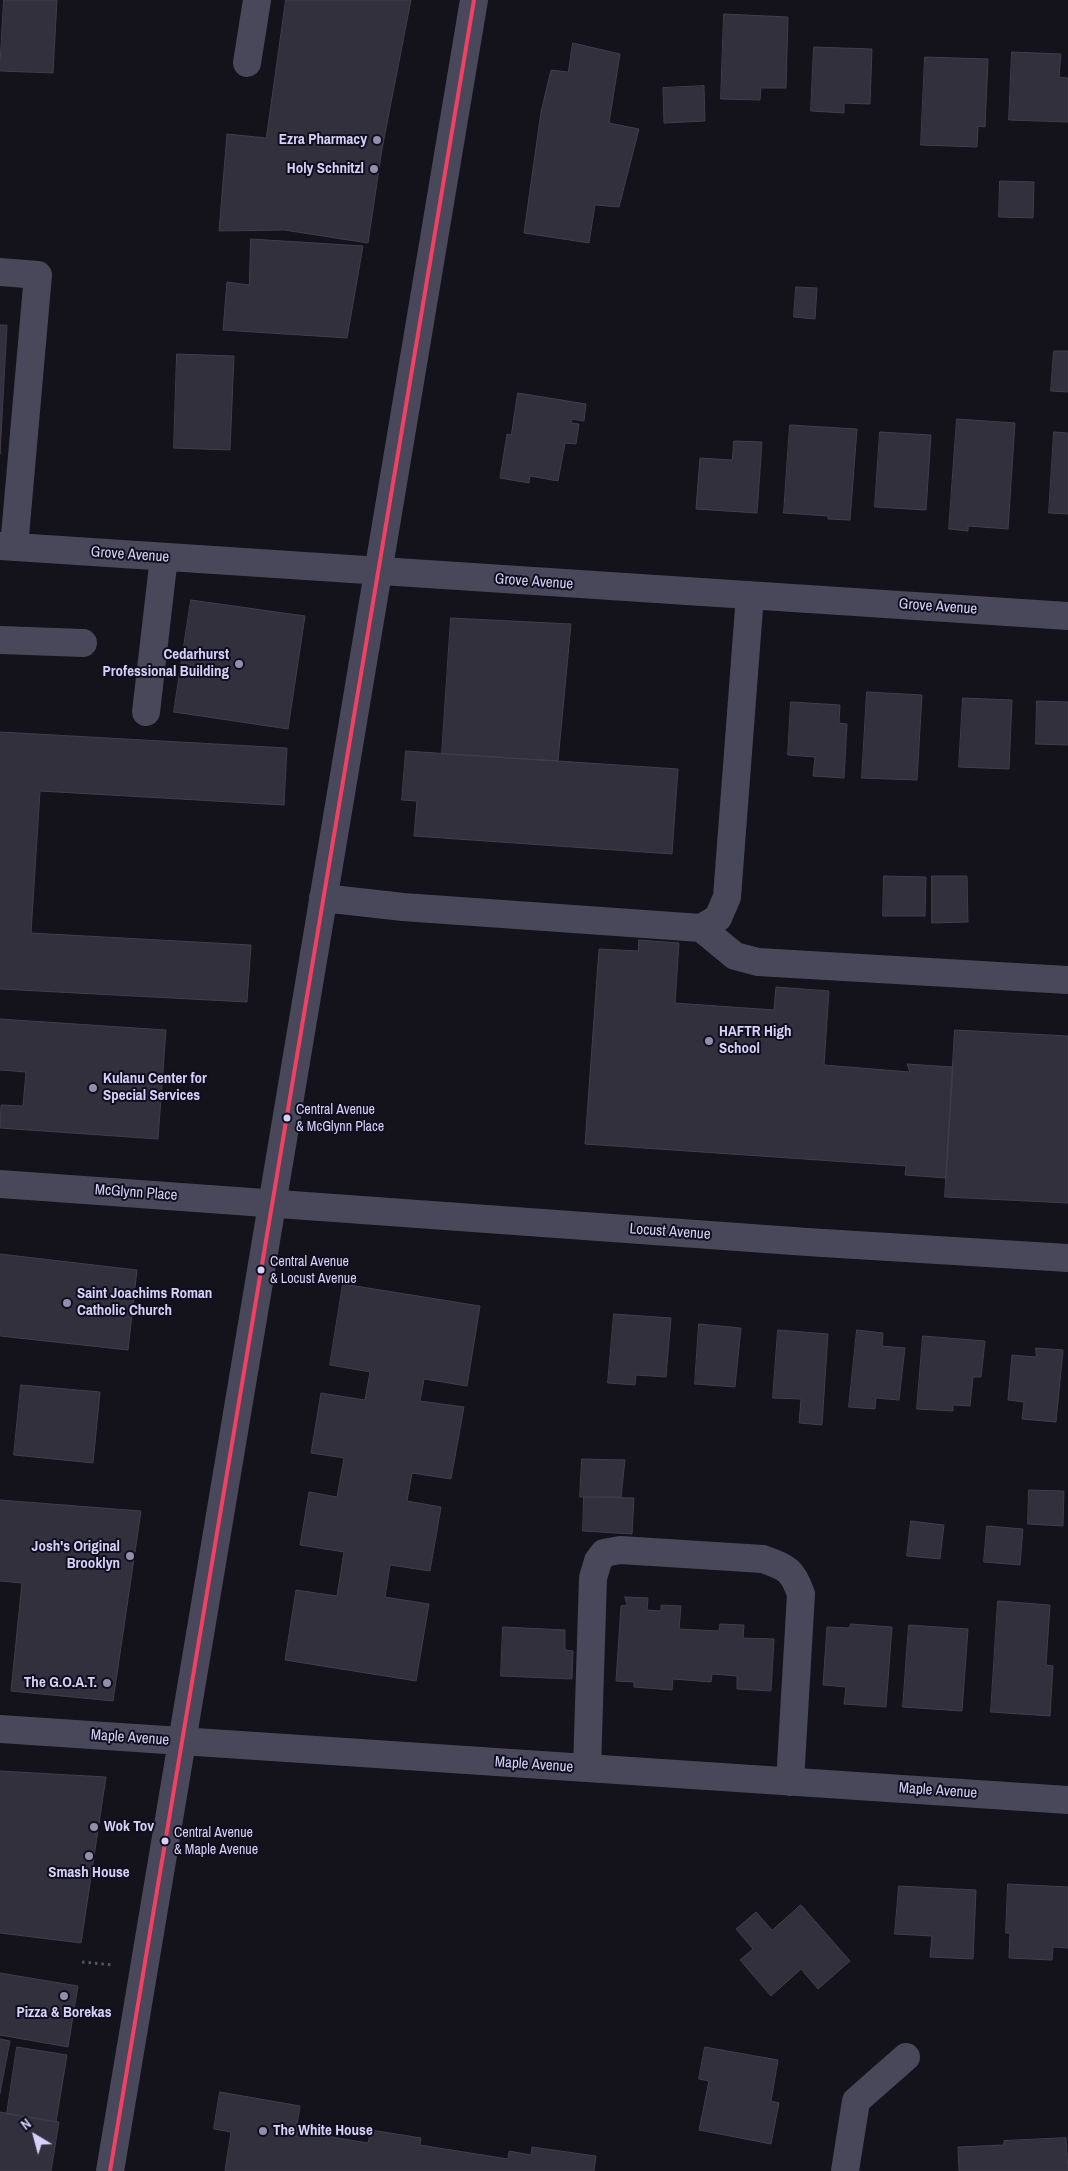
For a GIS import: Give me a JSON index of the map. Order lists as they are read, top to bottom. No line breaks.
{"streets":{"street":["Grove Avenue","McGlynn Place","Locust Avenue","Maple Avenue"]},"crossings":[["McGlynn Place","Locust Avenue"]],"places":["Ezra Pharmacy","Holy Schnitzl","Cedarhurst Professional Building","HAFTR High School","Kulanu Center for Special Services","Central Avenue & McGlynn Place","Central Avenue & Locust Avenue","Saint Joachims Roman Catholic Church","Josh's Original Brooklyn","The G.O.A.T.","Wok Tov","Central Avenue & Maple Avenue","Smash House","Pizza & Borekas","The White House"],"north":"top left"}
